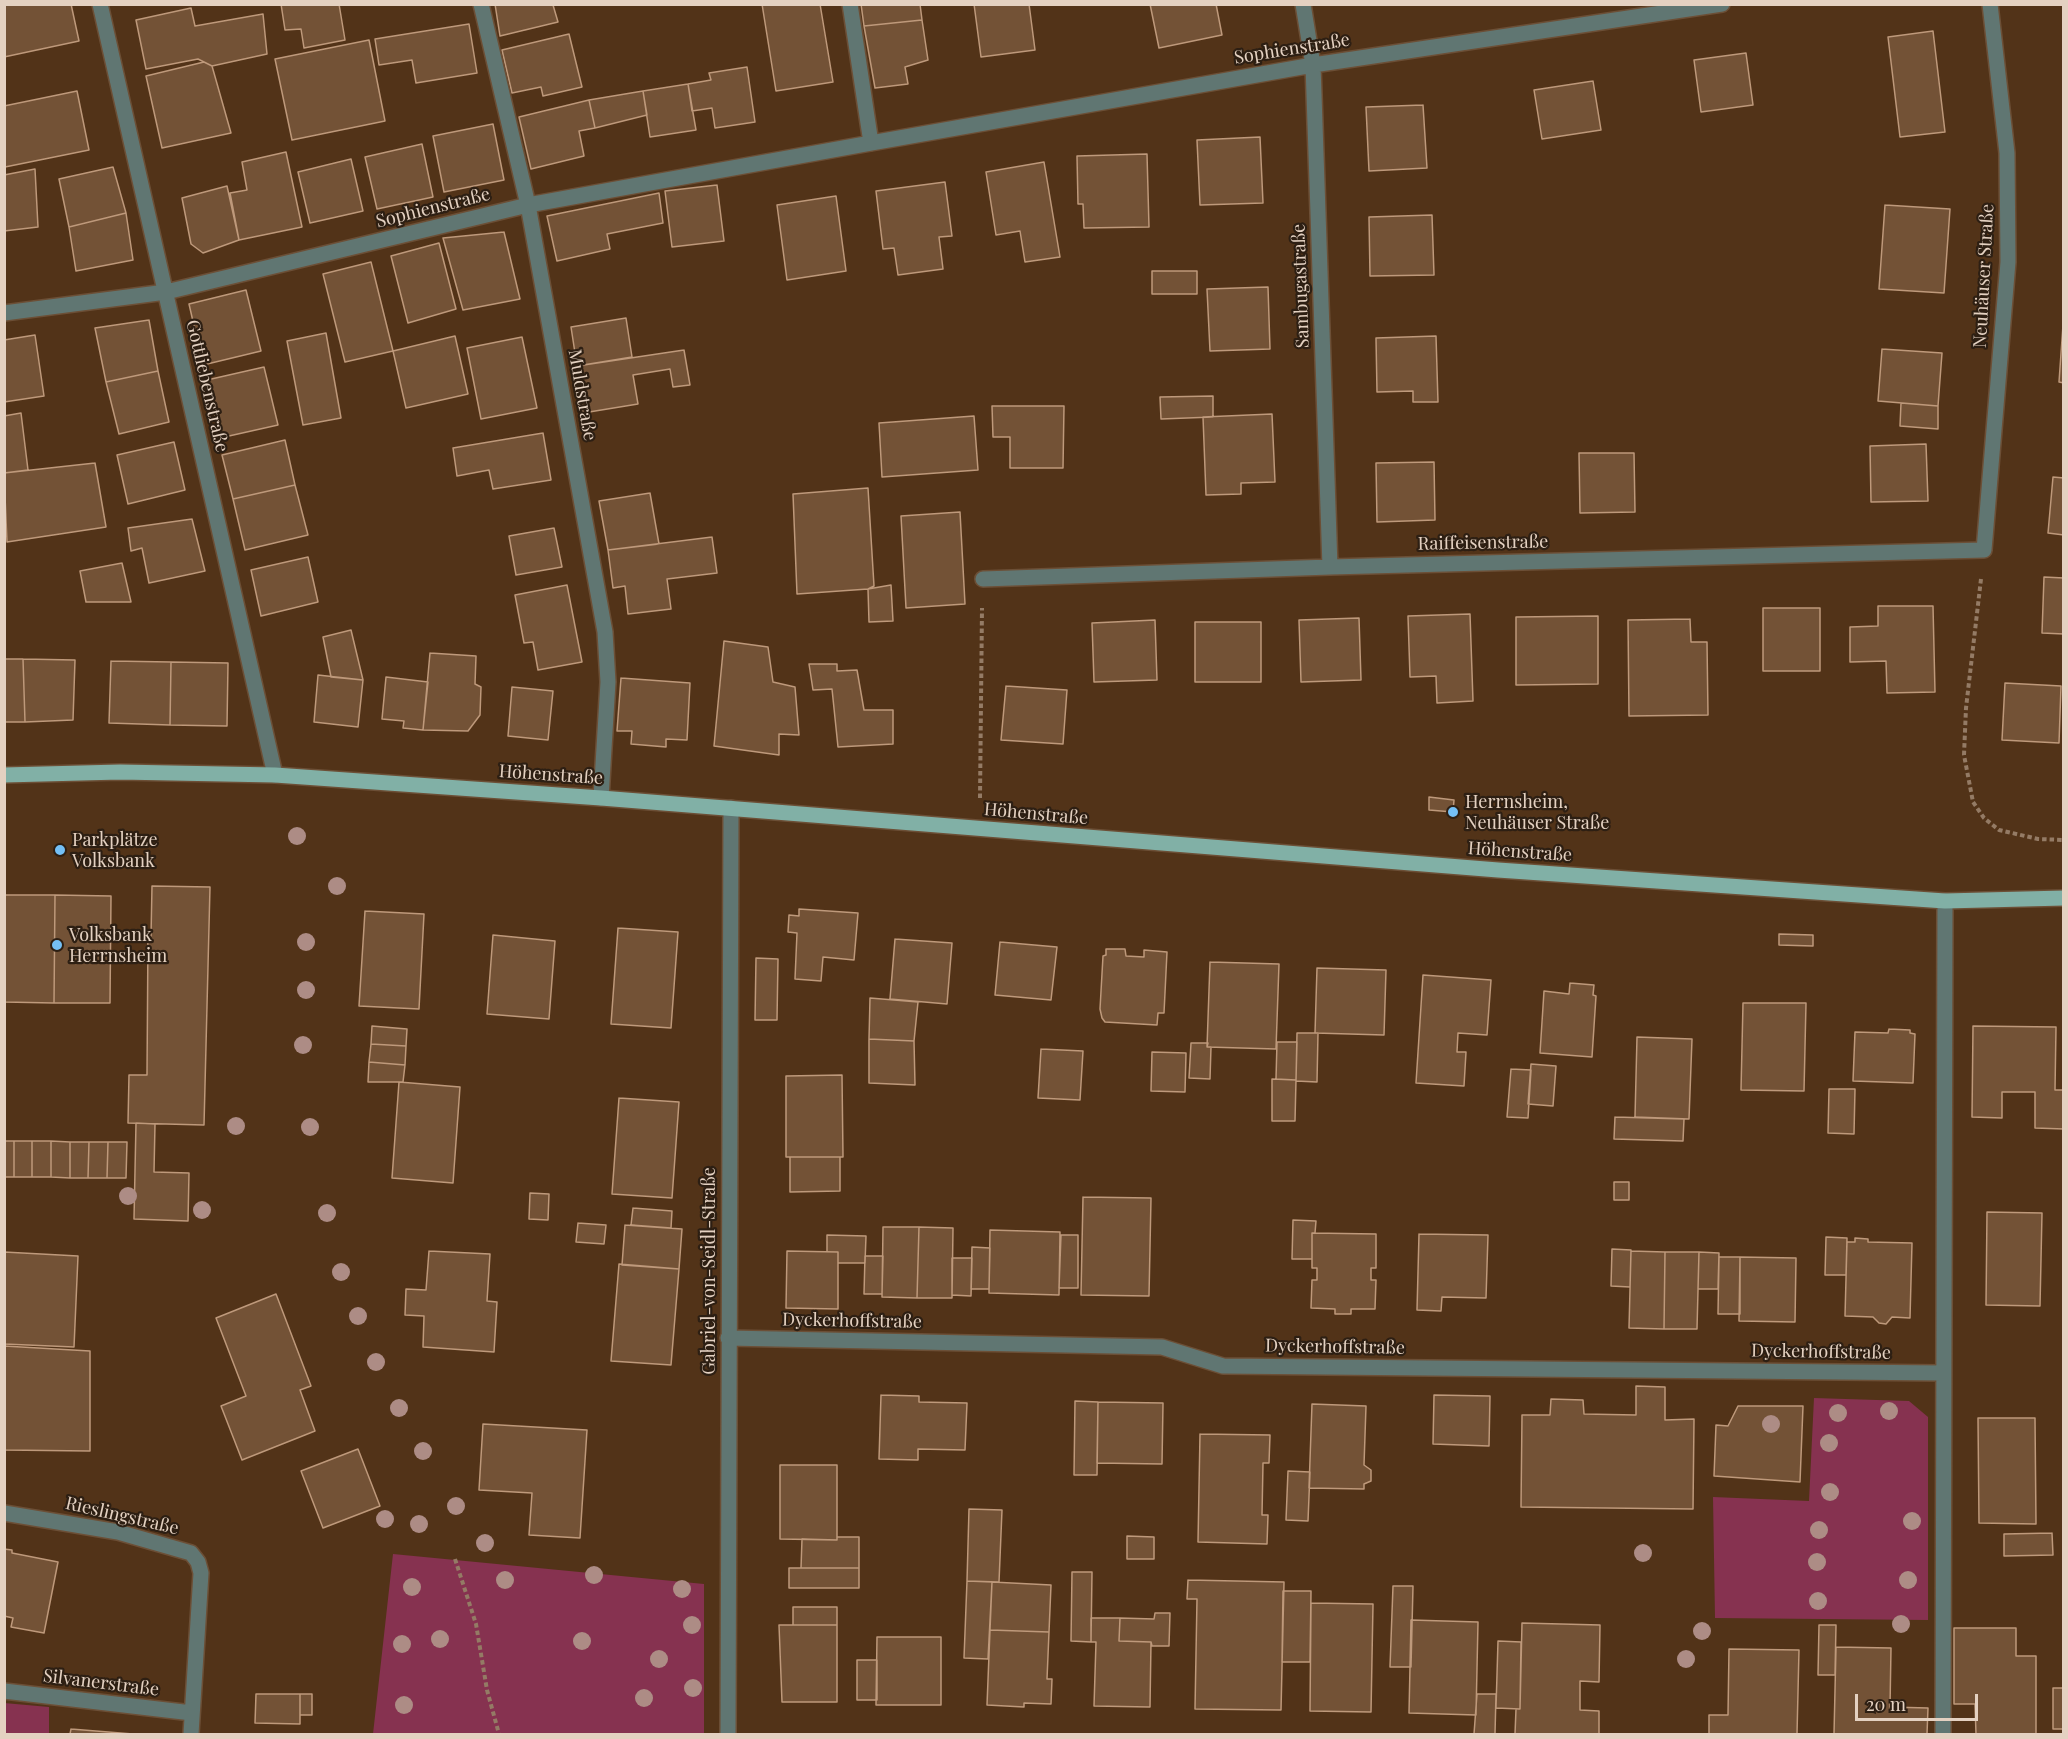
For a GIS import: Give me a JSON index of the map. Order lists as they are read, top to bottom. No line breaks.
{"streets":{"main road":["Höhenstraße"],"street":["Sophienstraße","Neuhäuser Straße","Sambugastraße","Gottliebenstraße","Muldstraße","Raiffeisenstraße","Gabriel-von-Seidl-Straße","Dyckerhoffstraße","Rieslingstraße","Silvanerstraße"]},"crossings":[["Sophienstraße","Sambugastraße"],["Sophienstraße","Gottliebenstraße"],["Sophienstraße","Muldstraße"],["Neuhäuser Straße","Raiffeisenstraße"],["Sambugastraße","Raiffeisenstraße"],["Gottliebenstraße","Höhenstraße"],["Muldstraße","Höhenstraße"],["Höhenstraße","Gabriel-von-Seidl-Straße"],["Gabriel-von-Seidl-Straße","Dyckerhoffstraße"],["Rieslingstraße","Silvanerstraße"]],"places":["Herrnsheim, Neuhäuser Straße","Parkplätze Volksbank","Volksbank Herrnsheim"],"scale_bar":"20 m"}
